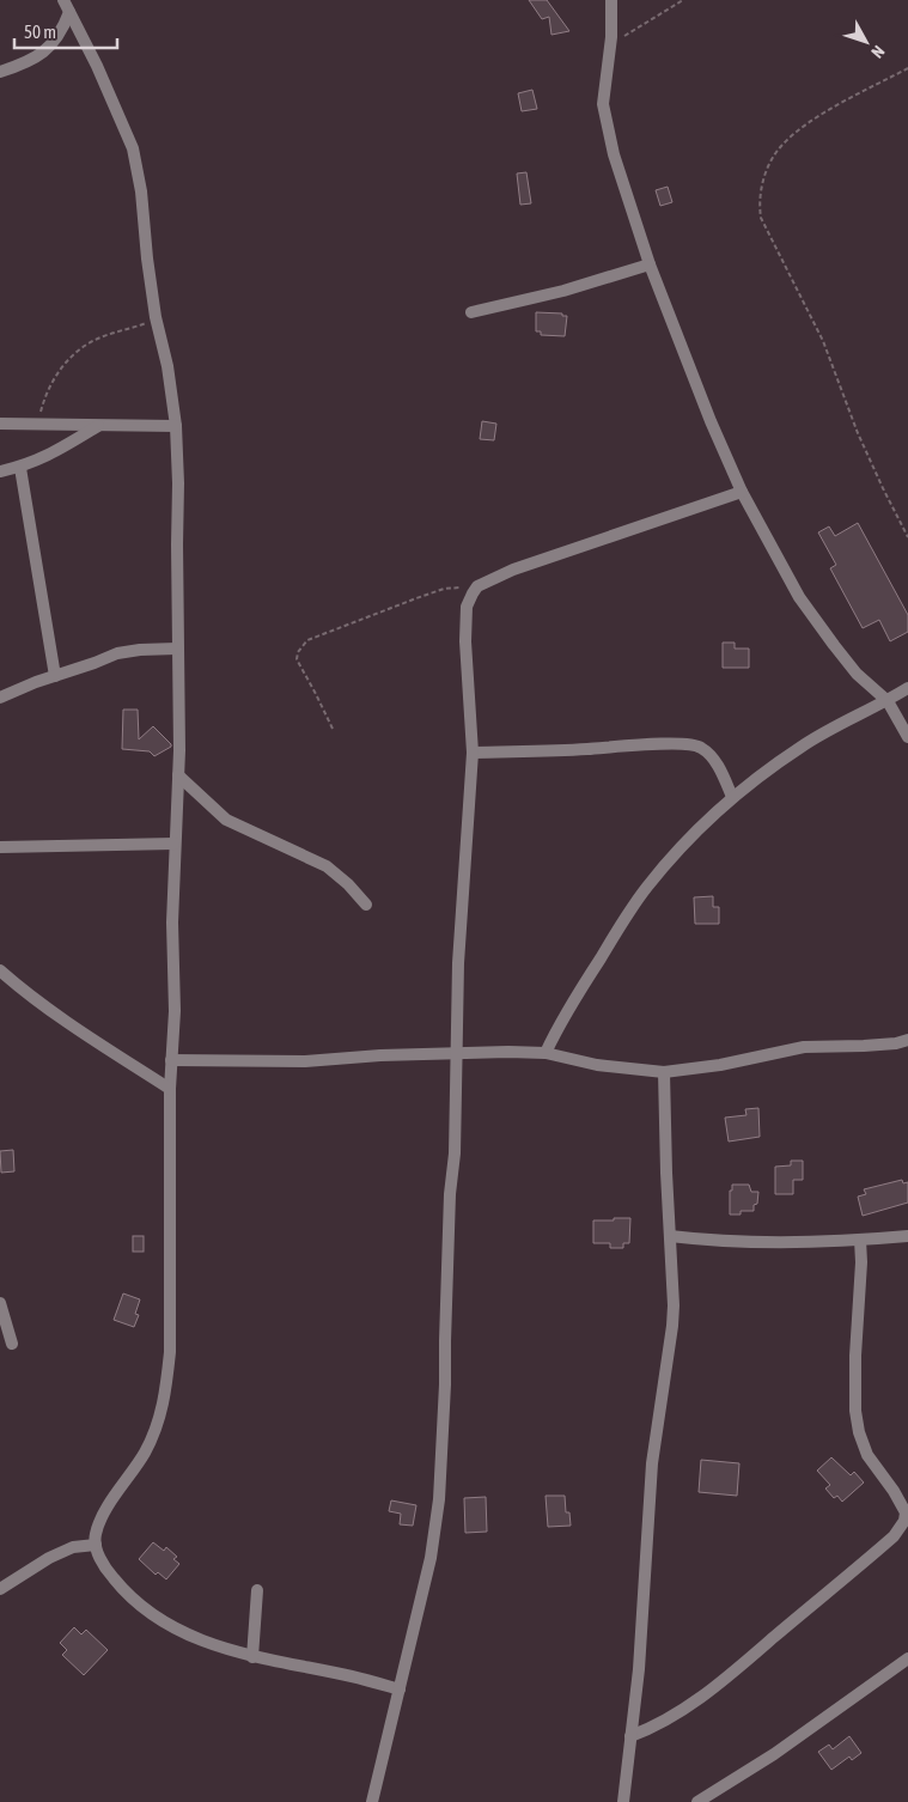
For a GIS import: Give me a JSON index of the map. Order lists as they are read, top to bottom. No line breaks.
{"scale_bar":"50 m","north":"bottom right"}
